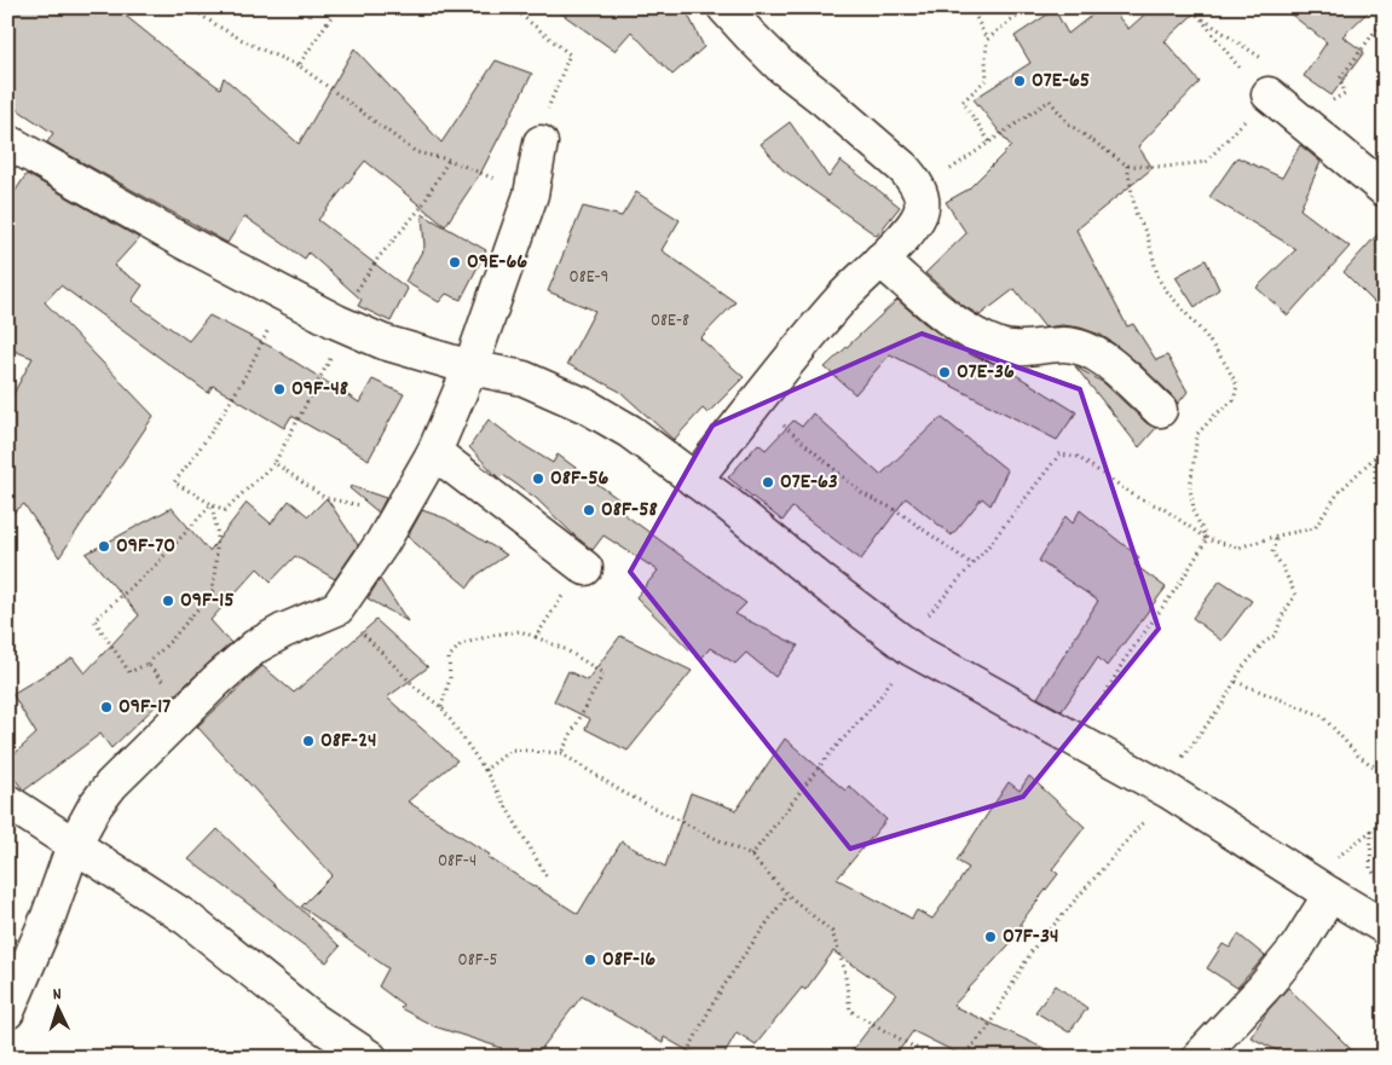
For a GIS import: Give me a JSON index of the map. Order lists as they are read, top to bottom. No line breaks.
{"places":["07E-65","09E-66","07E-36","09F-48","08F-56","07E-63","08F-58","09F-70","09F-15","09F-17","08F-24","07F-34","08F-16"],"house_numbers":["08E-9","08E-8","08F-4","08F-5"],"north":"top"}
